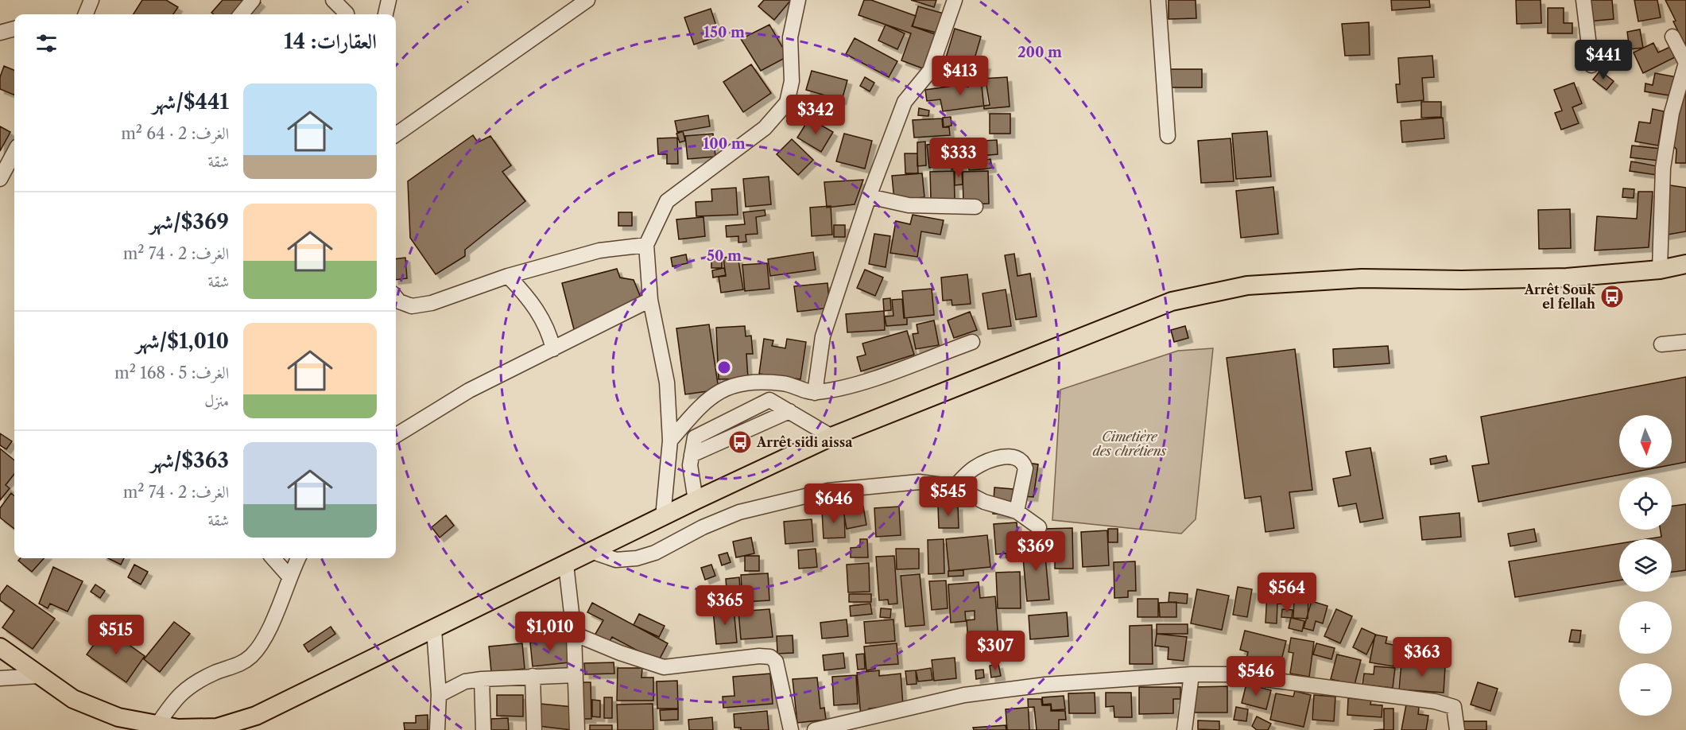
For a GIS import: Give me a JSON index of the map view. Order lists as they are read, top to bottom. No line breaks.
{"parks":["Cimetière des chrétiens"],"places":{"bus stop":["Arrêt Souk el fellah","Arrêt sidi aissa"]},"north":"bottom","page":{"heading":"العقارات: 14","price":["$441","$413","$342","$333","$545","$646","$369","$564","$365","$1,010","$515","$307","$363","$546"],"list":[{"name":"$441/شهر","note":"الغرف: 2 · 64 m² · شقة"},{"name":"$369/شهر","note":"الغرف: 2 · 74 m² · شقة"},{"name":"$1,010/شهر","note":"الغرف: 5 · 168 m² · منزل"},{"name":"$363/شهر","note":"الغرف: 2 · 74 m² · شقة"}],"map_buttons":["+","−"]},"rings":["150 m","200 m","100 m","50 m"]}
